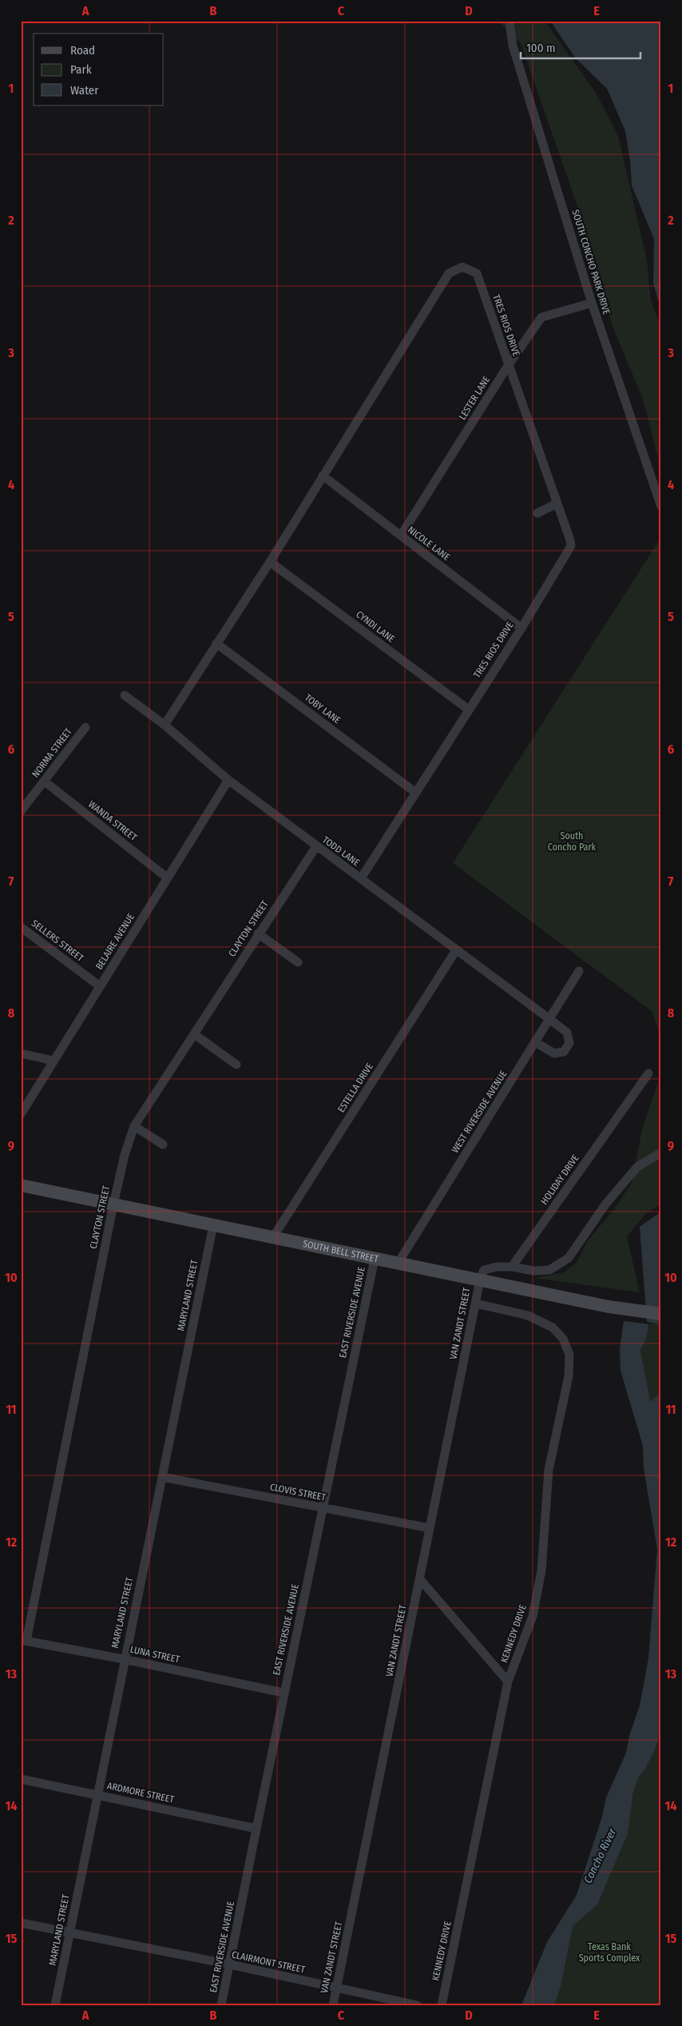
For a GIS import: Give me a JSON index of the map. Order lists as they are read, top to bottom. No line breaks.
{"streets":{"main road":["SOUTH BELL STREET"],"street":["SOUTH CONCHO PARK DRIVE","TRES RIOS DRIVE","LESTER LANE","NICOLE LANE","CYNDI LANE","TOBY LANE","NORMA STREET","WANDA STREET","TODD LANE","CLAYTON STREET","SELLERS STREET","BELAIRE AVENUE","ESTELLA DRIVE","WEST RIVERSIDE AVENUE","HOLIDAY DRIVE","MARYLAND STREET","EAST RIVERSIDE AVENUE","VAN ZANDT STREET","CLOVIS STREET","KENNEDY DRIVE","LUNA STREET","ARDMORE STREET","CLAIRMONT STREET"]},"crossings":[["SOUTH CONCHO PARK DRIVE","LESTER LANE"],["TRES RIOS DRIVE","LESTER LANE"],["TRES RIOS DRIVE","NICOLE LANE"],["TRES RIOS DRIVE","CYNDI LANE"],["TRES RIOS DRIVE","TOBY LANE"],["TRES RIOS DRIVE","TODD LANE"],["LESTER LANE","NICOLE LANE"],["NORMA STREET","WANDA STREET"],["WANDA STREET","BELAIRE AVENUE"],["TODD LANE","CLAYTON STREET"],["TODD LANE","BELAIRE AVENUE"],["TODD LANE","ESTELLA DRIVE"],["TODD LANE","WEST RIVERSIDE AVENUE"],["CLAYTON STREET","SOUTH BELL STREET"],["CLAYTON STREET","LUNA STREET"],["SELLERS STREET","BELAIRE AVENUE"],["ESTELLA DRIVE","SOUTH BELL STREET"],["WEST RIVERSIDE AVENUE","SOUTH BELL STREET"],["SOUTH BELL STREET","MARYLAND STREET"],["SOUTH BELL STREET","EAST RIVERSIDE AVENUE"],["SOUTH BELL STREET","VAN ZANDT STREET"],["MARYLAND STREET","CLOVIS STREET"],["MARYLAND STREET","LUNA STREET"],["MARYLAND STREET","ARDMORE STREET"],["MARYLAND STREET","CLAIRMONT STREET"],["EAST RIVERSIDE AVENUE","CLOVIS STREET"],["EAST RIVERSIDE AVENUE","LUNA STREET"],["EAST RIVERSIDE AVENUE","ARDMORE STREET"],["EAST RIVERSIDE AVENUE","CLAIRMONT STREET"],["VAN ZANDT STREET","CLOVIS STREET"],["VAN ZANDT STREET","KENNEDY DRIVE"],["VAN ZANDT STREET","CLAIRMONT STREET"]],"water":["Concho River"],"parks":["South Concho Park","Texas Bank Sports Complex"],"legend":["Road","Park","Water"],"scale_bar":"100 m","grid":{"columns":["A","B","C","D","E"],"rows":["1","2","3","4","5","6","7","8","9","10","11","12","13","14","15"]}}
